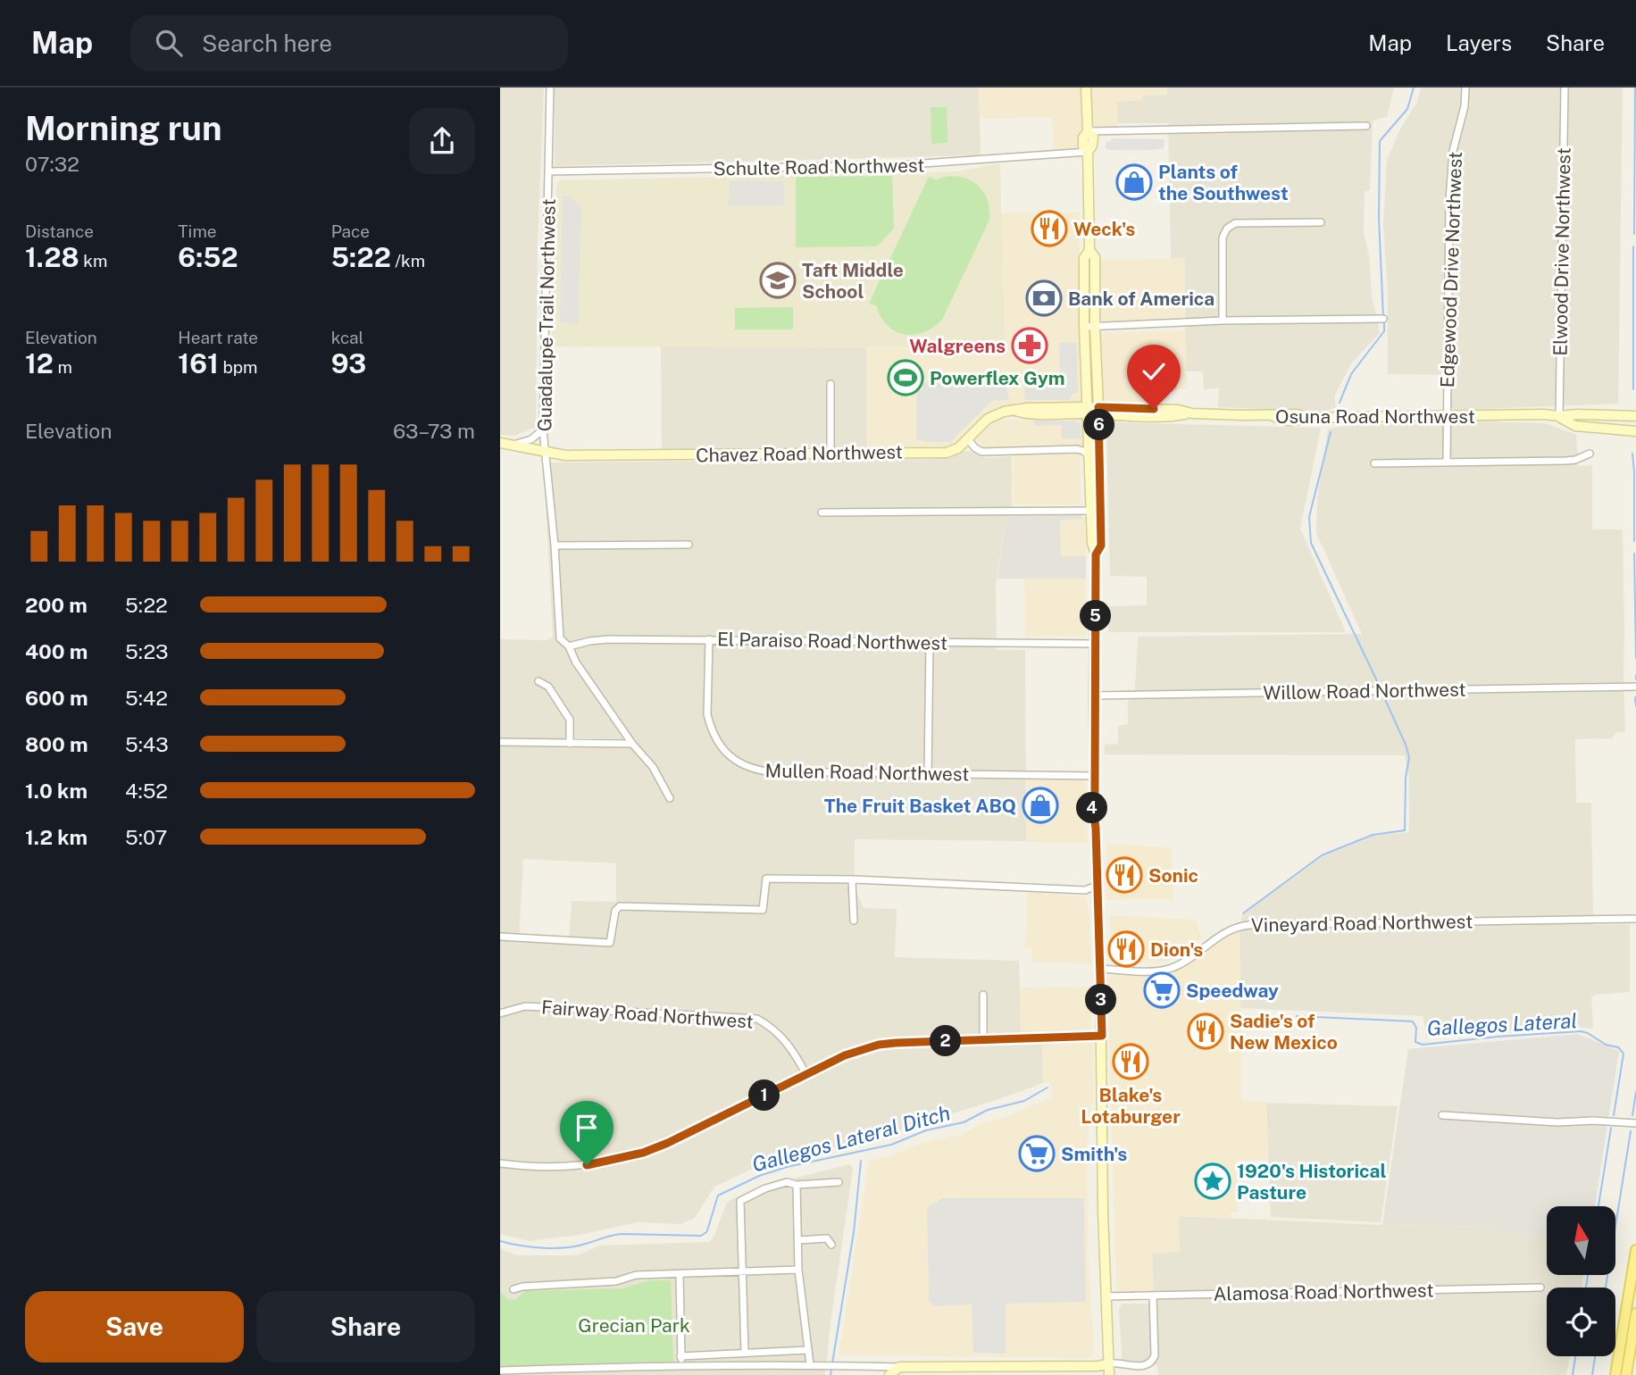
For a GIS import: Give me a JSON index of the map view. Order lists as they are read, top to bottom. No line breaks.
{"streets":{"main road":["Osuna Road Northwest","Chavez Road Northwest"],"street":["Schulte Road Northwest","Elwood Drive Northwest","Edgewood Drive Northwest","Guadalupe Trail Northwest","El Paraiso Road Northwest","Willow Road Northwest","Mullen Road Northwest","Vineyard Road Northwest","Fairway Road Northwest","Alamosa Road Northwest"]},"crossings":[["Schulte Road Northwest","Guadalupe Trail Northwest"],["Elwood Drive Northwest","Osuna Road Northwest"],["Edgewood Drive Northwest","Osuna Road Northwest"],["Guadalupe Trail Northwest","Chavez Road Northwest"],["Guadalupe Trail Northwest","El Paraiso Road Northwest"],["Osuna Road Northwest","Chavez Road Northwest"],["El Paraiso Road Northwest","Mullen Road Northwest"]],"water":["Gallegos Lateral","Gallegos Lateral Ditch"],"parks":["Grecian Park"],"places":{"shop":["Plants of the Southwest","The Fruit Basket ABQ"],"restaurant":["Weck's","Sonic","Dion's","Sadie's of New Mexico","Blake's Lotaburger"],"school or university":["Taft Middle School"],"bank":["Bank of America"],"pharmacy":["Walgreens"],"sports":["Powerflex Gym"],"supermarket":["Speedway","Smith's"],"place":["1920's Historical Pasture"]},"north":"top","page":{"header":"Map","search":"Search here","nav":["Map","Layers","Share"],"heading":["Morning run","07:32"],"stats":[["Distance","1.28 km"],["Time","6:52"],["Pace","5:22 /km"],["Elevation","12 m"],["Heart rate","161 bpm"],["kcal","93"]],"chart":["Elevation","63–73 m"],"pins":["6","5","4","3","2","1"],"list":[{"name":"200 m","note":"5:22"},{"name":"400 m","note":"5:23"},{"name":"600 m","note":"5:42"},{"name":"800 m","note":"5:43"},{"name":"1.0 km","note":"4:52"},{"name":"1.2 km","note":"5:07"}],"buttons":["Save","Share"]}}
